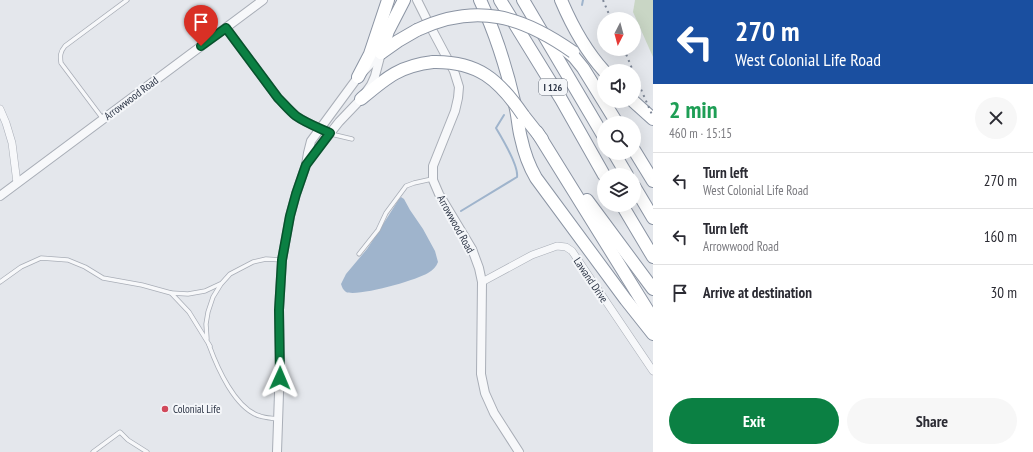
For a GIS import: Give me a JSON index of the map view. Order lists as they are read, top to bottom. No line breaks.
{"streets":{"highway":["I 126"],"street":["Arrowwood Road","Lawand Drive"]},"crossings":[["Arrowwood Road","Lawand Drive"]],"places":["Colonial Life"],"north":"bottom","page":{"turn":["270 m","West Colonial Life Road"],"heading":["2 min","460 m · 15:15"],"list":[{"name":"Turn left","note":"West Colonial Life Road","value":"270 m"},{"name":"Turn left","note":"Arrowwood Road","value":"160 m"},{"name":"Arrive at destination","value":"30 m"}],"buttons":["Exit","Share"]}}
